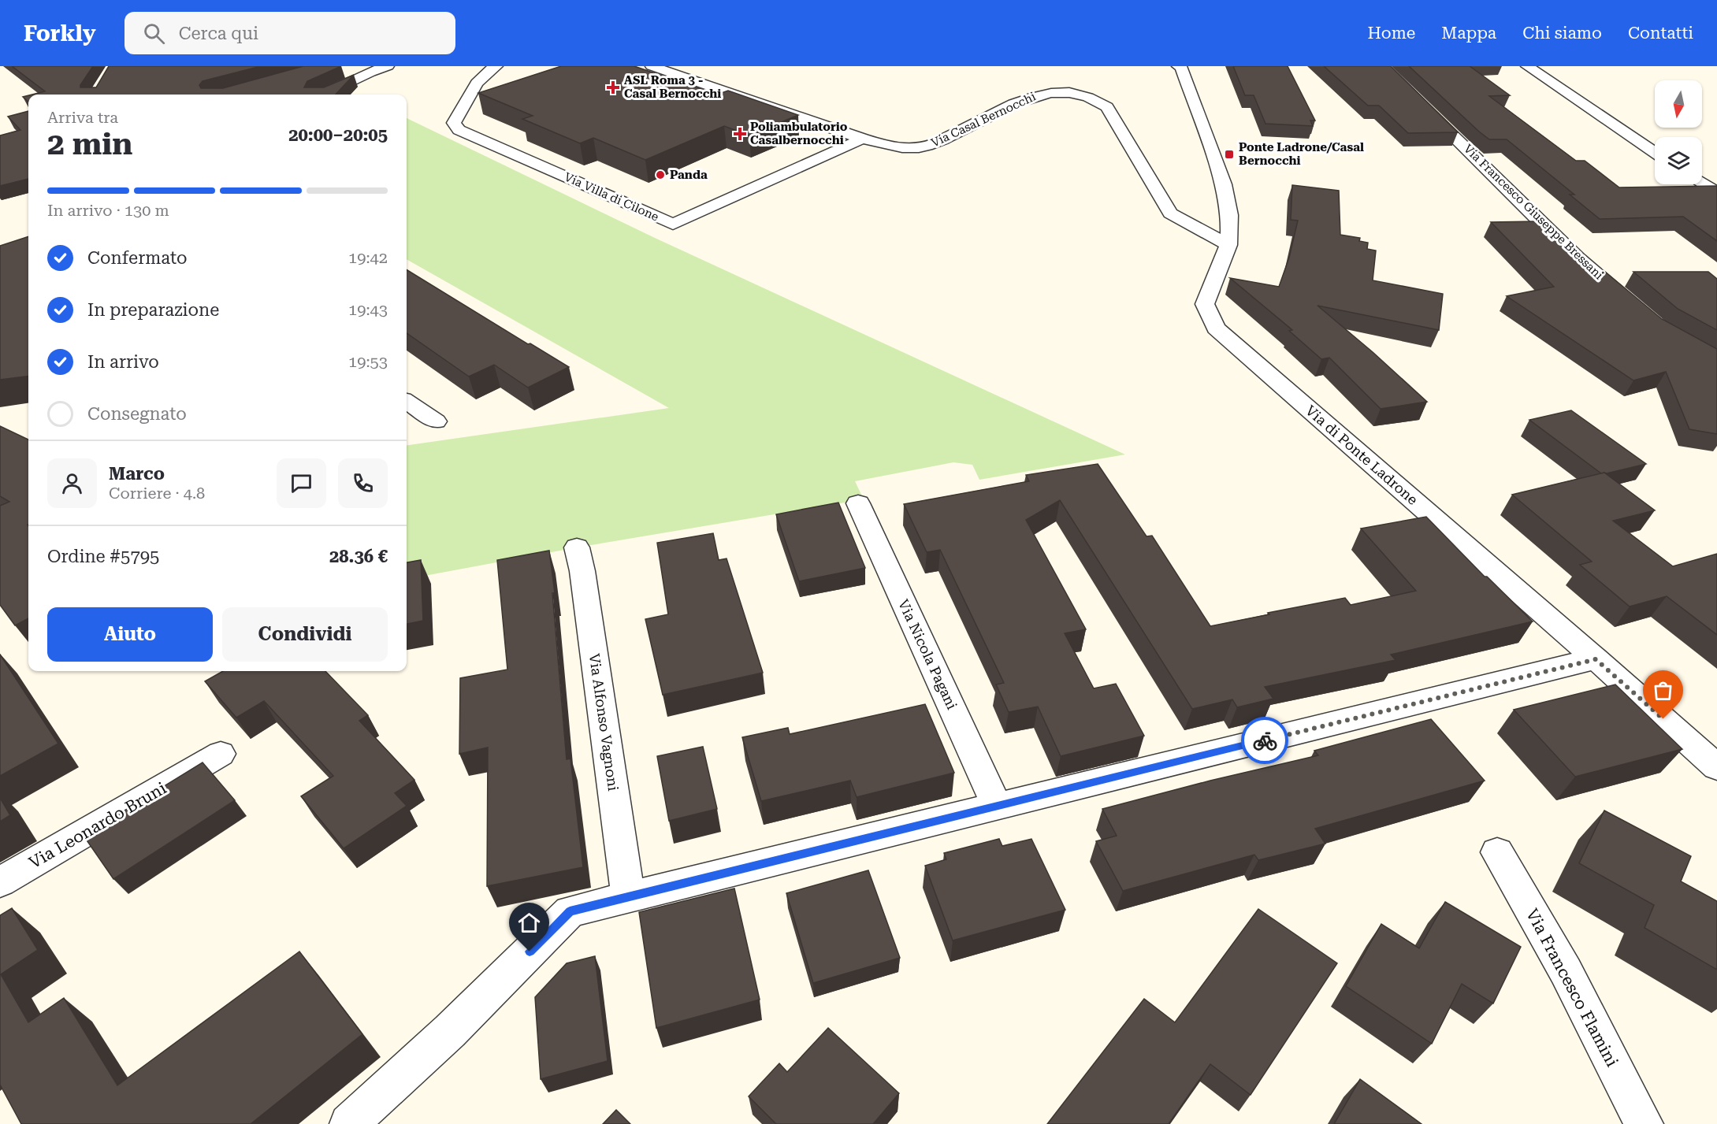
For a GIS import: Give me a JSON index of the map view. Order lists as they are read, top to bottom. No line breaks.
{"streets":{"street":["Via Casal Bernocchi","Via Villa di Cilone","Via Francesco Giuseppe Bressani","Via di Ponte Ladrone","Via Nicola Pagani","Via Alfonso Vagnoni","Via Leonardo Bruni","Via Francesco Flamini"]},"crossings":[["Via Casal Bernocchi","Via Villa di Cilone"],["Via Casal Bernocchi","Via di Ponte Ladrone"]],"places":{"health":["ASL Roma 3 - Casal Bernocchi","Poliambulatorio Casalbernocchi"],"transit":["Ponte Ladrone/Casal Bernocchi"],"other":["Panda"]},"north":"bottom","page":{"header":"Forkly","search":"Cerca qui","nav":["Home","Mappa","Chi siamo","Contatti"],"heading":["2 min","Arriva tra","20:00–20:05"],"panel":["Marco","Corriere · 4.8","Ordine #5795","28.36 €"],"bar":"In arrivo · 130 m","list":[["Confermato","19:42"],["In preparazione","19:43"],["In arrivo","19:53"],"Consegnato"],"buttons":["Aiuto","Condividi"]}}
